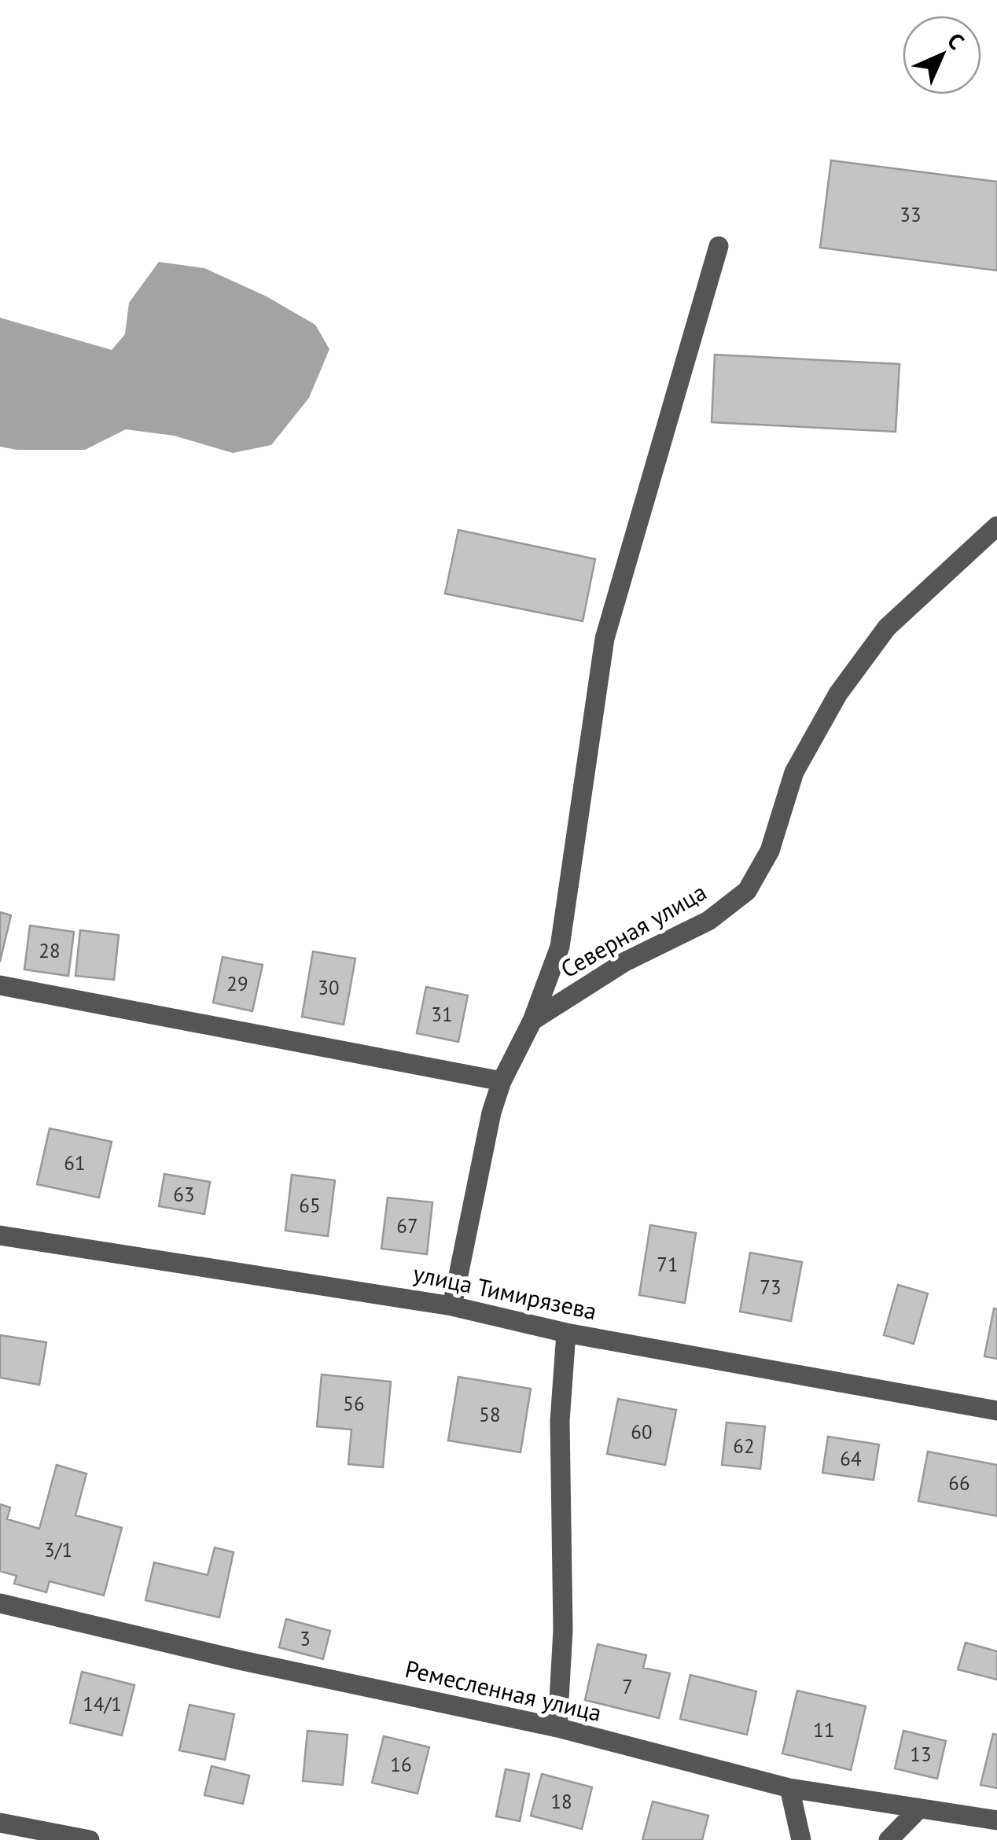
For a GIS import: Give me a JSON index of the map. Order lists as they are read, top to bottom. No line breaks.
{"streets":{"street":["Северная улица","улица Тимирязева","Ремесленная улица"]},"house_numbers":["33","28","29","30","31","61","63","65","67","71","73","56","58","60","62","64","66","3/1","3","7","14/1","11","13","16","18"],"north":"top right"}
